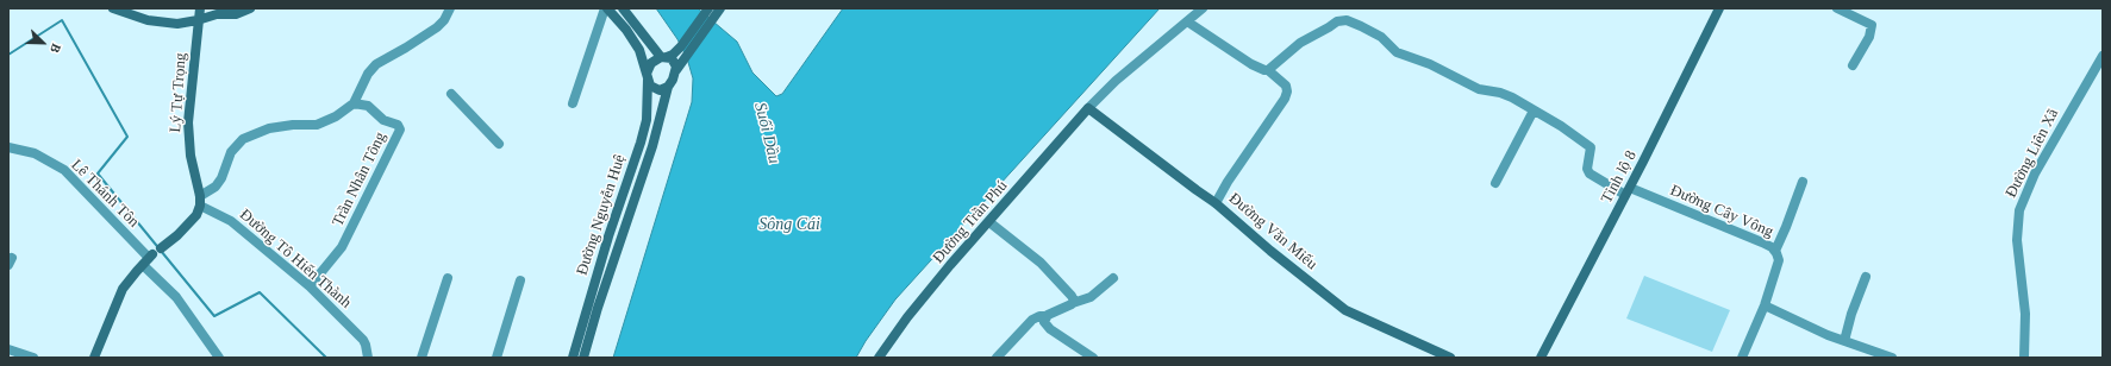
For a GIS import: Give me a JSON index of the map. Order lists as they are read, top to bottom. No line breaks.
{"streets":{"main road":["Lý Tự Trọng","Tỉnh lộ 8","Đường Nguyễn Huệ","Đường Trần Phú","Đường Văn Miếu"],"street":["Đường Liên Xã","Trần Nhân Tông","Lê Thánh Tôn","Đường Cây Vông","Đường Tô Hiến Thành"]},"crossings":[["Lý Tự Trọng","Đường Tô Hiến Thành"],["Tỉnh lộ 8","Đường Cây Vông"],["Trần Nhân Tông","Đường Tô Hiến Thành"],["Đường Trần Phú","Đường Văn Miếu"]],"water":["Suối Dầu","Sông Cái"],"north":"bottom right"}
